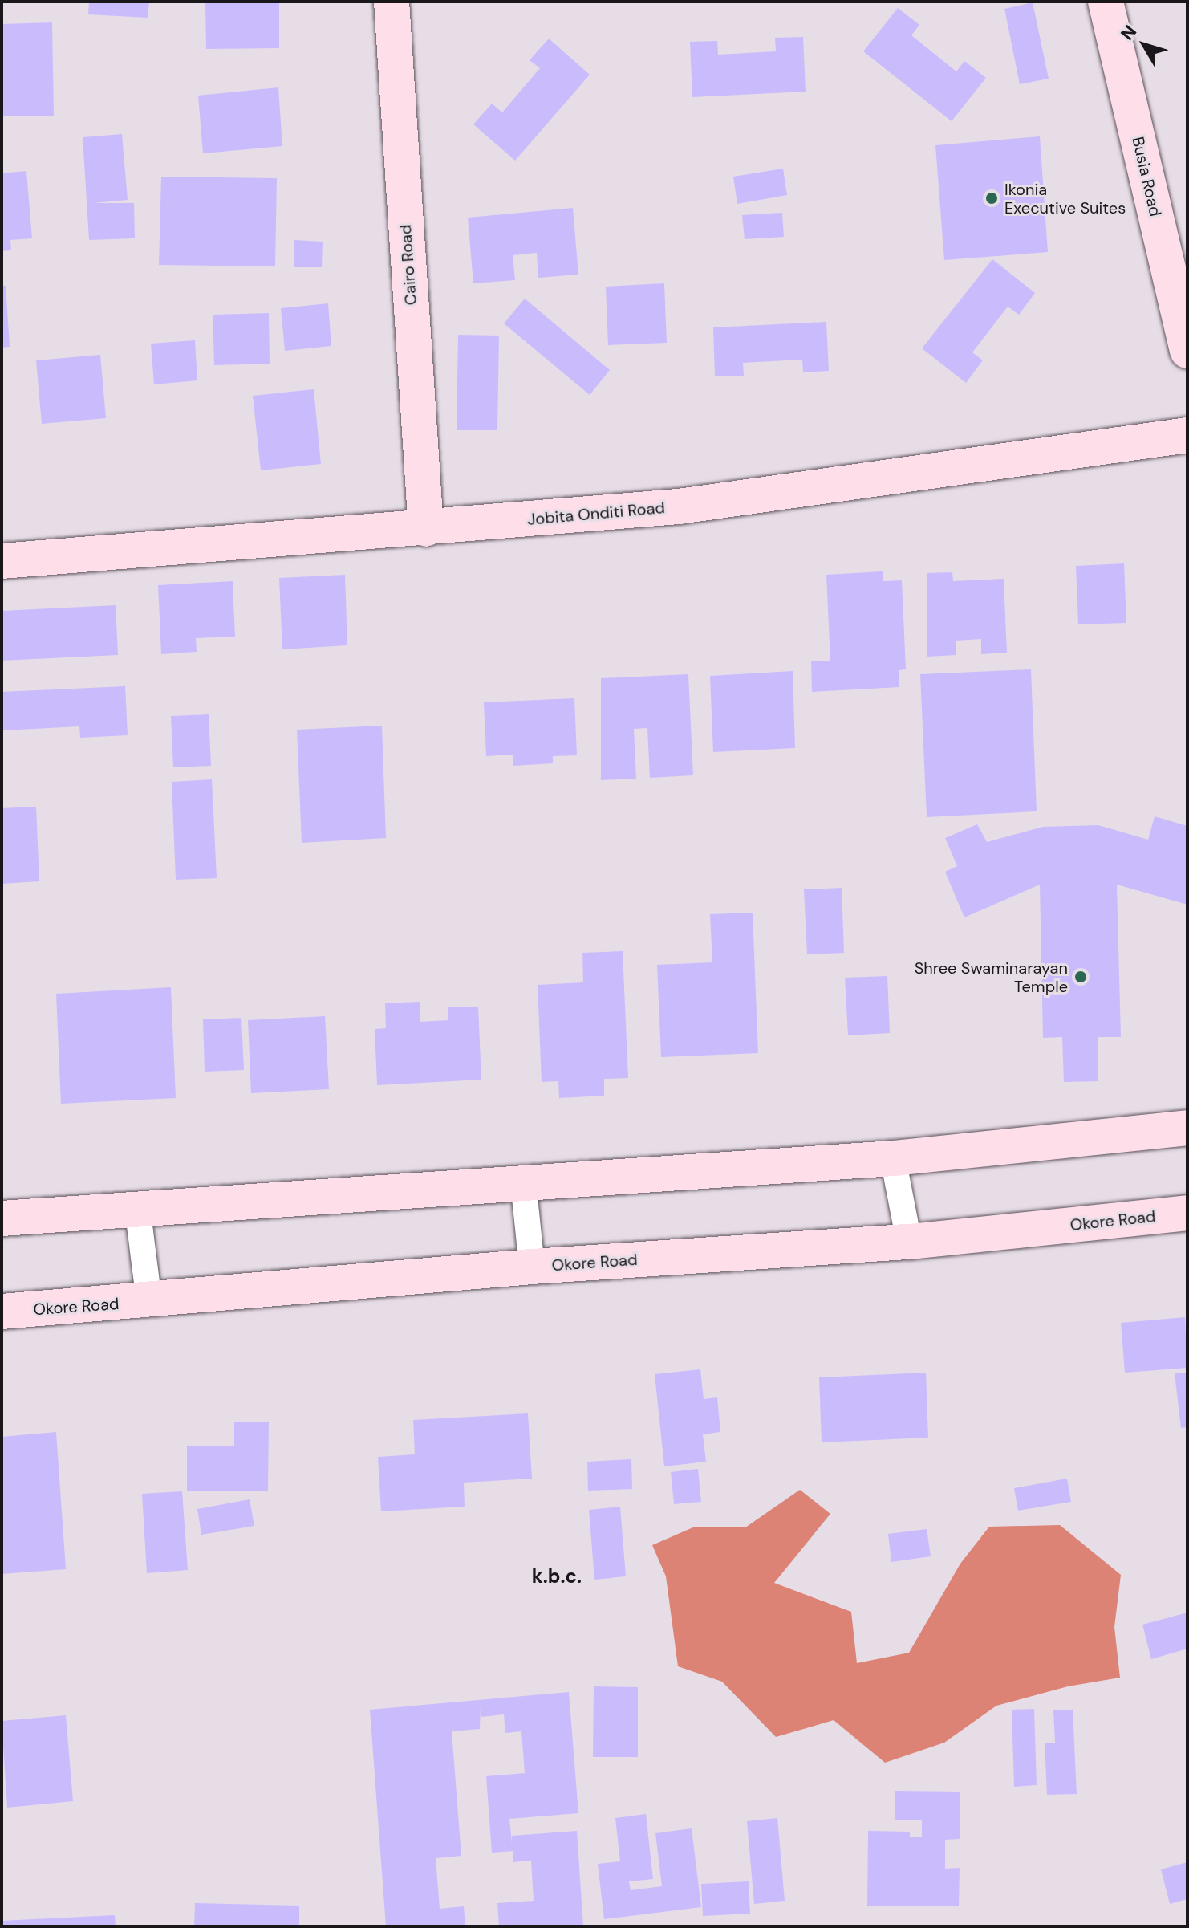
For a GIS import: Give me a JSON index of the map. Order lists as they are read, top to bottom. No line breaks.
{"streets":{"street":["Busia Road","Cairo Road","Jobita Onditi Road","Okore Road"]},"crossings":[["Cairo Road","Jobita Onditi Road"]],"districts":["k.b.c."],"places":["Ikonia Executive Suites","Shree Swaminarayan Temple"],"north":"top left"}
